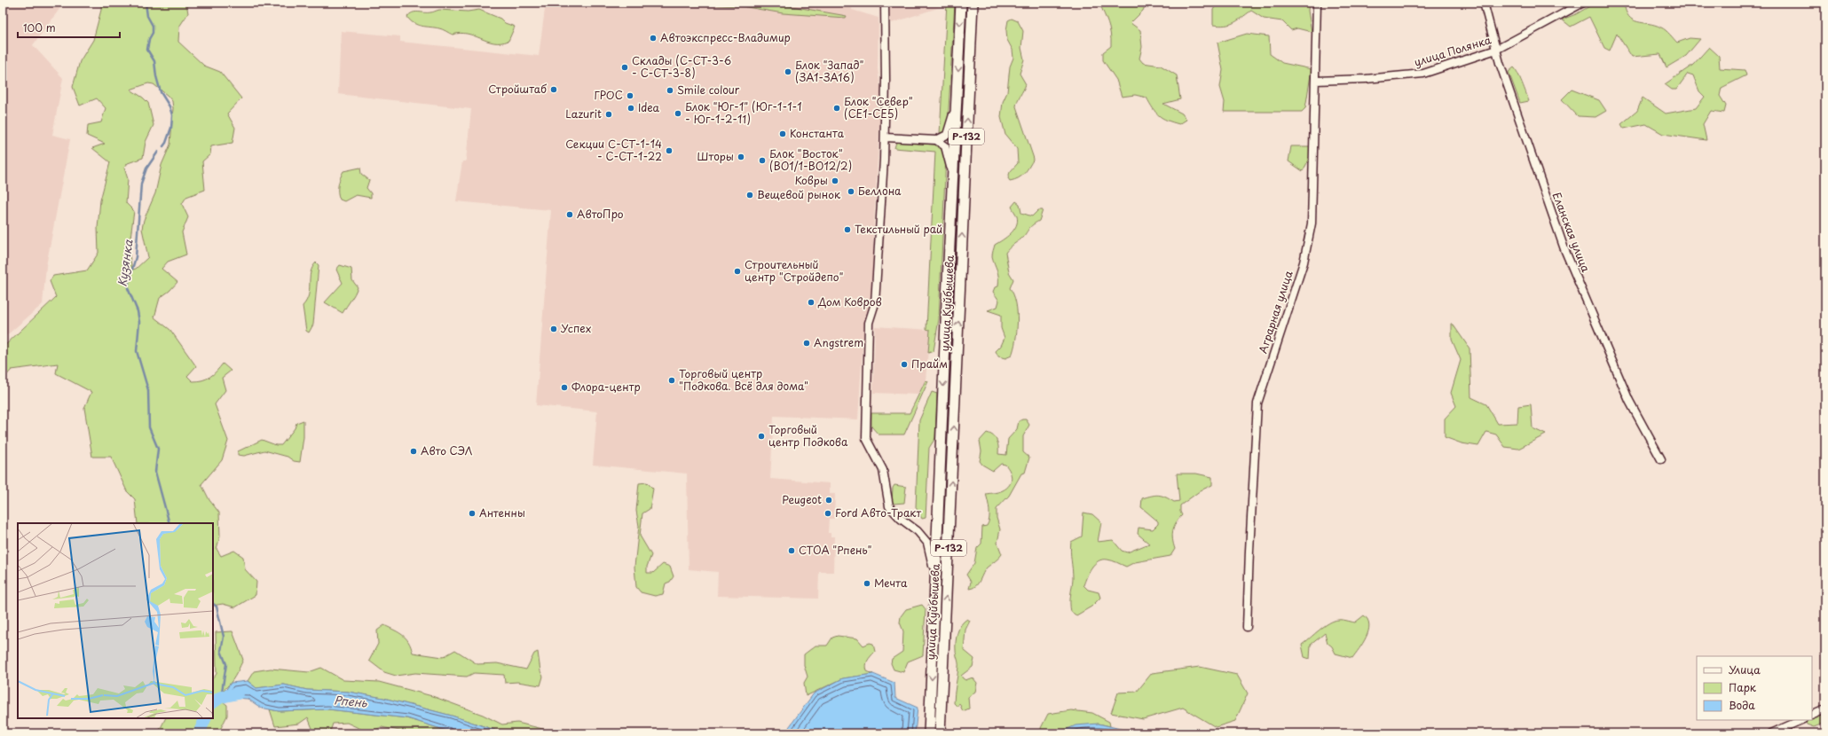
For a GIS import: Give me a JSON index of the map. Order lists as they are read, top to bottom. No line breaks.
{"streets":{"highway":["Р-132","улица Куйбышева"],"street":["улица Полянка","Еланская улица","Аграрная улица"]},"crossings":[["улица Полянка","Еланская улица"],["улица Полянка","Аграрная улица"]],"water":["Кузянка","Рпень"],"places":["Автоэкспресс-Владимир","Склады (С-СТ-3-6 - С-СТ-3-8)","Блок \"Запад\" (ЗА1-ЗА16)","Стройштаб","Smile colour","ГРОС","Idea","Блок \"Север\" (СЕ1-СЕ5)","Блок \"Юг-1\" (Юг-1-1-1 - Юг-1-2-11)","Lazurit","Константа","Секции С-СТ-1-14 - С-СТ-1-22","Шторы","Блок \"Восток\" (ВО1/1-ВО12/2)","Ковры","Беллона","Вещевой рынок","АвтоПро","Текстильный рай","Строительный центр \"Стройдепо\"","Дом Ковров","Успех","Angstrem","Прайм","Торговый центр \"Подкова. Всё для дома\"","Флора-центр","Торговый центр Подкова","Авто СЭЛ","Peugeot","Антенны","Ford Авто-Тракт","СТОА \"Рпень\"","Мечта"],"legend":["Улица","Парк","Вода"],"scale_bar":"100 m"}
